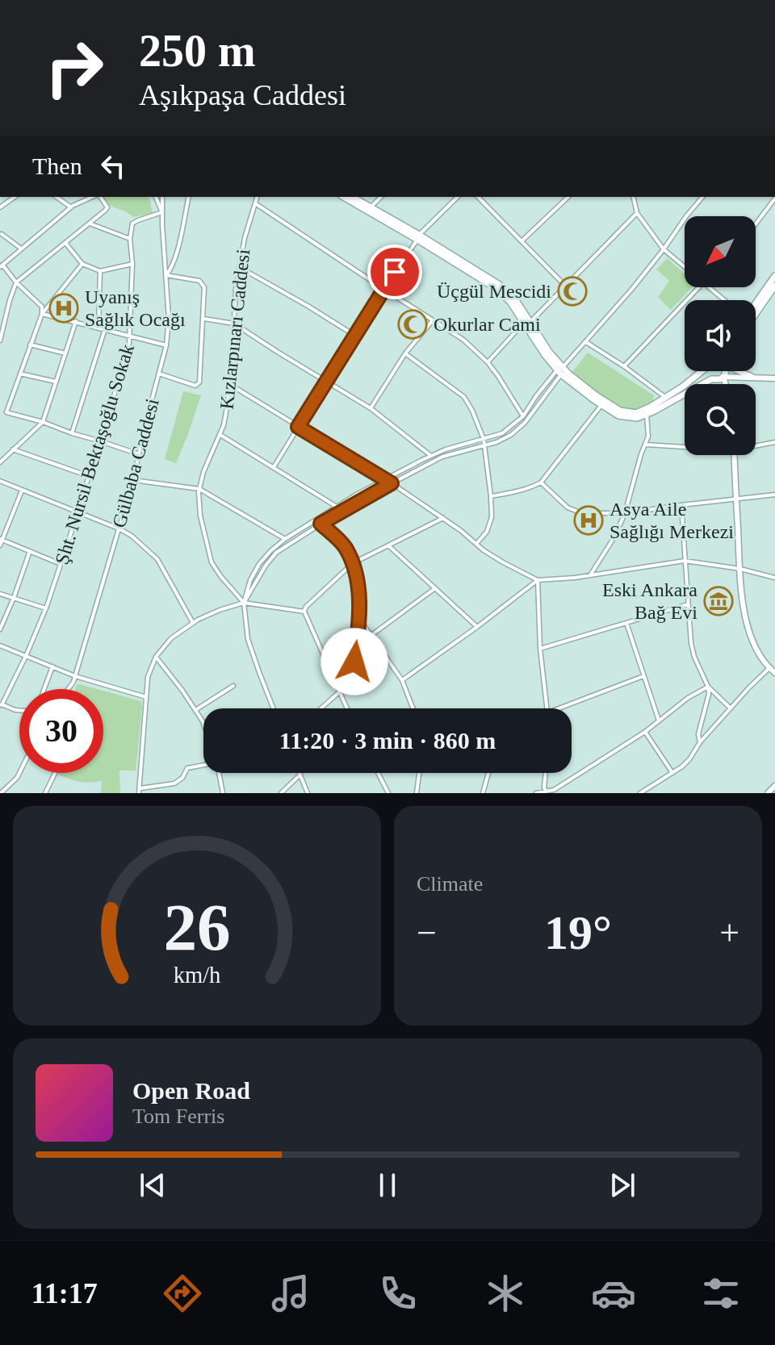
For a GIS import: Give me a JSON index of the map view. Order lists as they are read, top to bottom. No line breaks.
{"streets":{"street":["Kızlarpınarı Caddesi","Şht. Nursil Bektaşoğlu Sokak","Gülbaba Caddesi"]},"places":{"mosque":["Üçgül Mescidi","Okurlar Cami"],"hospital":["Uyanış Sağlık Ocağı","Asya Aile Sağlığı Merkezi"],"museum":["Eski Ankara Bağ Evi"]},"north":"bottom left","page":{"turn":["250 m","Aşıkpaşa Caddesi"],"then":"Then","limit":"30","trip":"11:20 · 3 min · 860 m","tile":"Climate","heat":["−","19°","+"],"song":["Open Road","Tom Ferris"],"tabs":"11:17","gauge":["26","km/h"]}}
